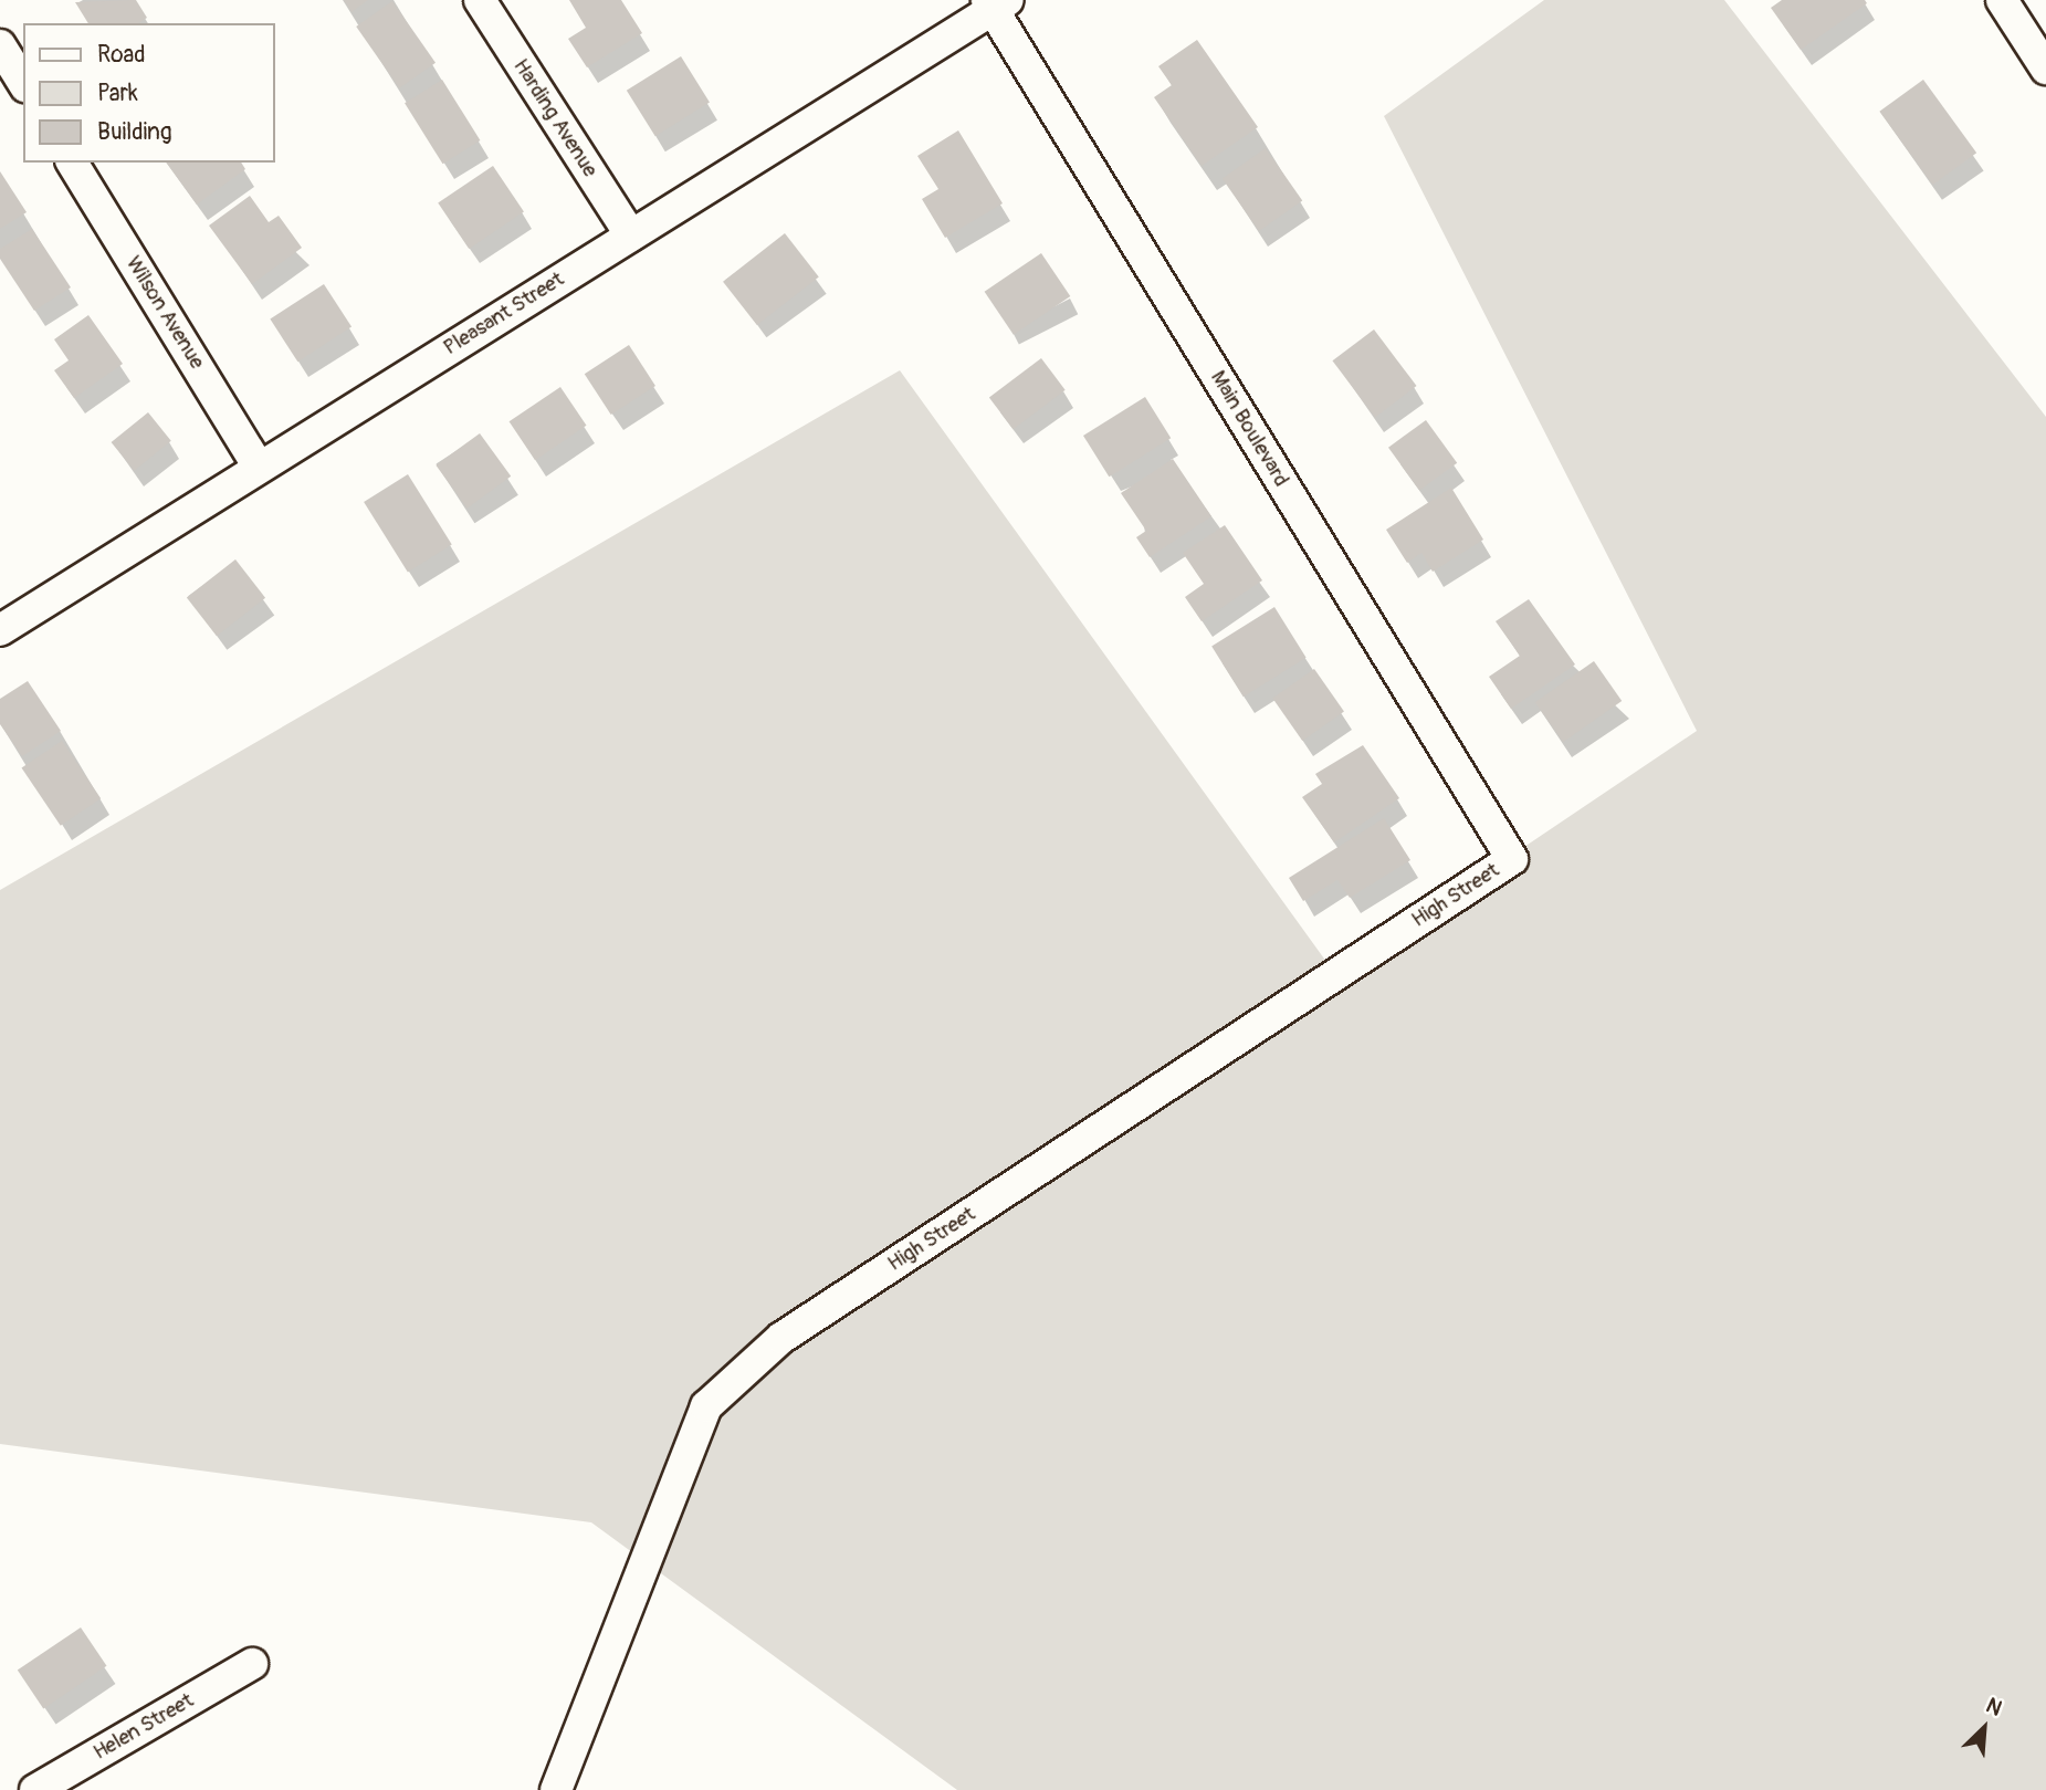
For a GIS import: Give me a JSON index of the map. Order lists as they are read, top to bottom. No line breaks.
{"streets":{"street":["Harding Avenue","Wilson Avenue","Pleasant Street","Main Boulevard","High Street","Helen Street"]},"crossings":[["Harding Avenue","Pleasant Street"],["Wilson Avenue","Pleasant Street"],["Pleasant Street","Main Boulevard"],["Main Boulevard","High Street"]],"legend":["Road","Park","Building"],"north":"top right"}
